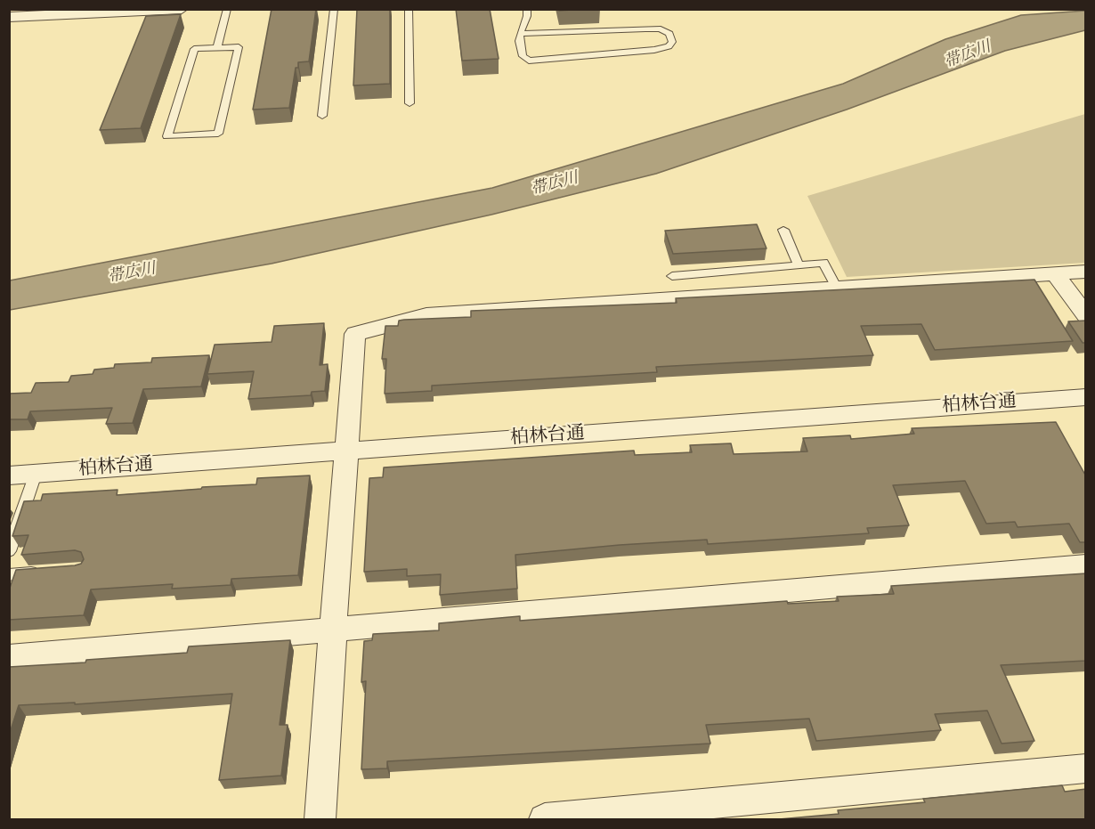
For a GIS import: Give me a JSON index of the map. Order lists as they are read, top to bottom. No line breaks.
{"streets":{"street":["柏林台通"]},"water":["帯広川"]}
